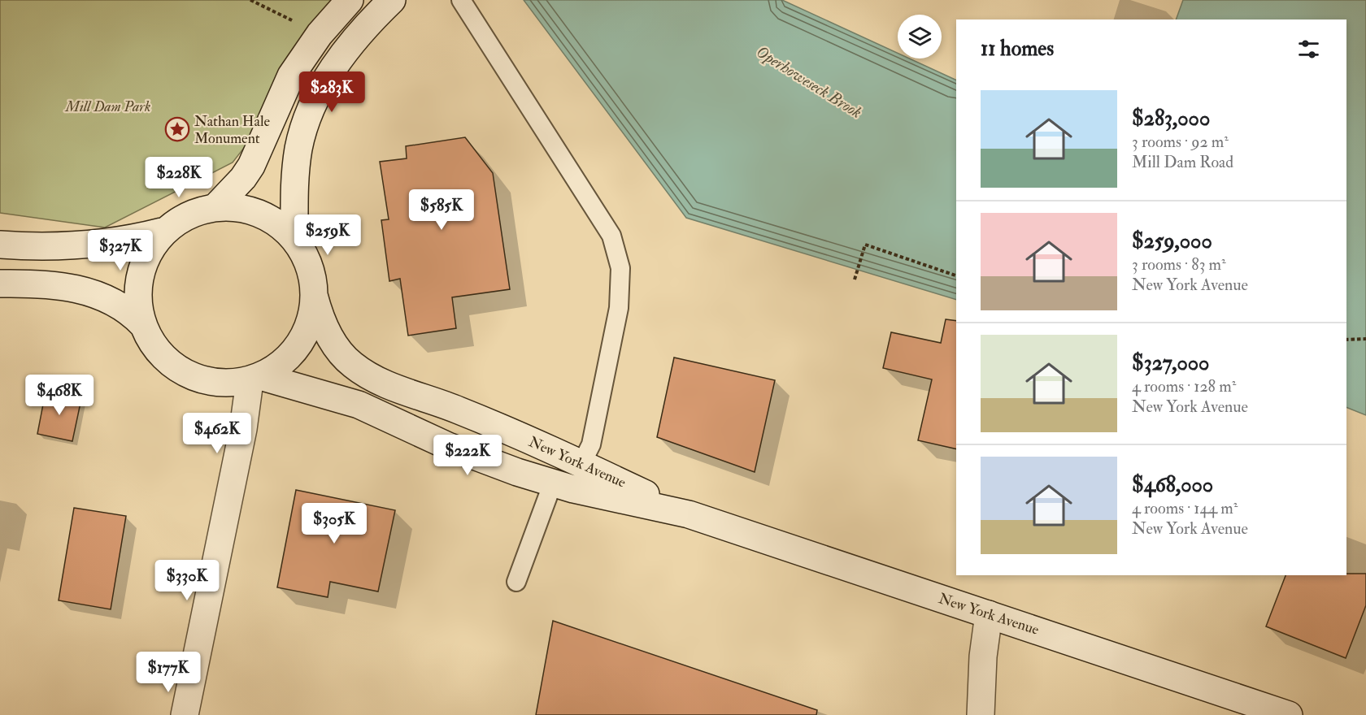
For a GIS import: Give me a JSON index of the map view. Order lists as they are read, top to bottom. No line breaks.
{"streets":{"street":["New York Avenue"]},"water":["Operhoweseck Brook"],"parks":["Mill Dam Park"],"places":{"place":["Nathan Hale Monument"]},"page":{"heading":"11 homes","price":["$283K","$228K","$585K","$259K","$327K","$468K","$462K","$222K","$305K","$330K","$177K"],"list":[{"name":"$283,000","note":"3 rooms · 92 m² · Mill Dam Road"},{"name":"$259,000","note":"3 rooms · 83 m² · New York Avenue"},{"name":"$327,000","note":"4 rooms · 128 m² · New York Avenue"},{"name":"$468,000","note":"4 rooms · 144 m² · New York Avenue"}]}}
